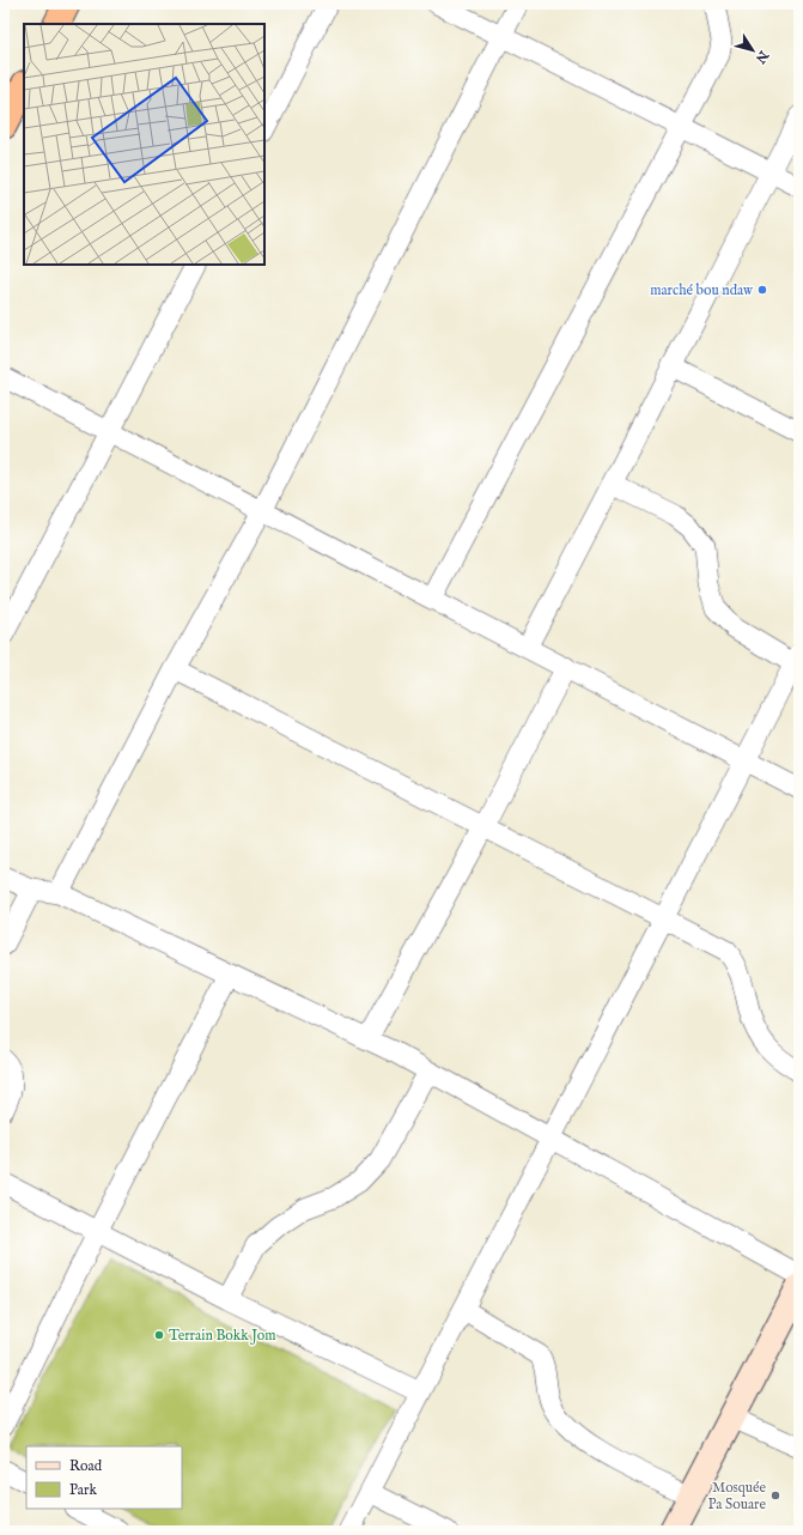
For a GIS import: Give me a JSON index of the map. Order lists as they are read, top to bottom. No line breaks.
{"places":["marché bou ndaw","Terrain Bokk Jom","Mosquée Pa Souare"],"legend":["Road","Park"],"north":"bottom right"}
